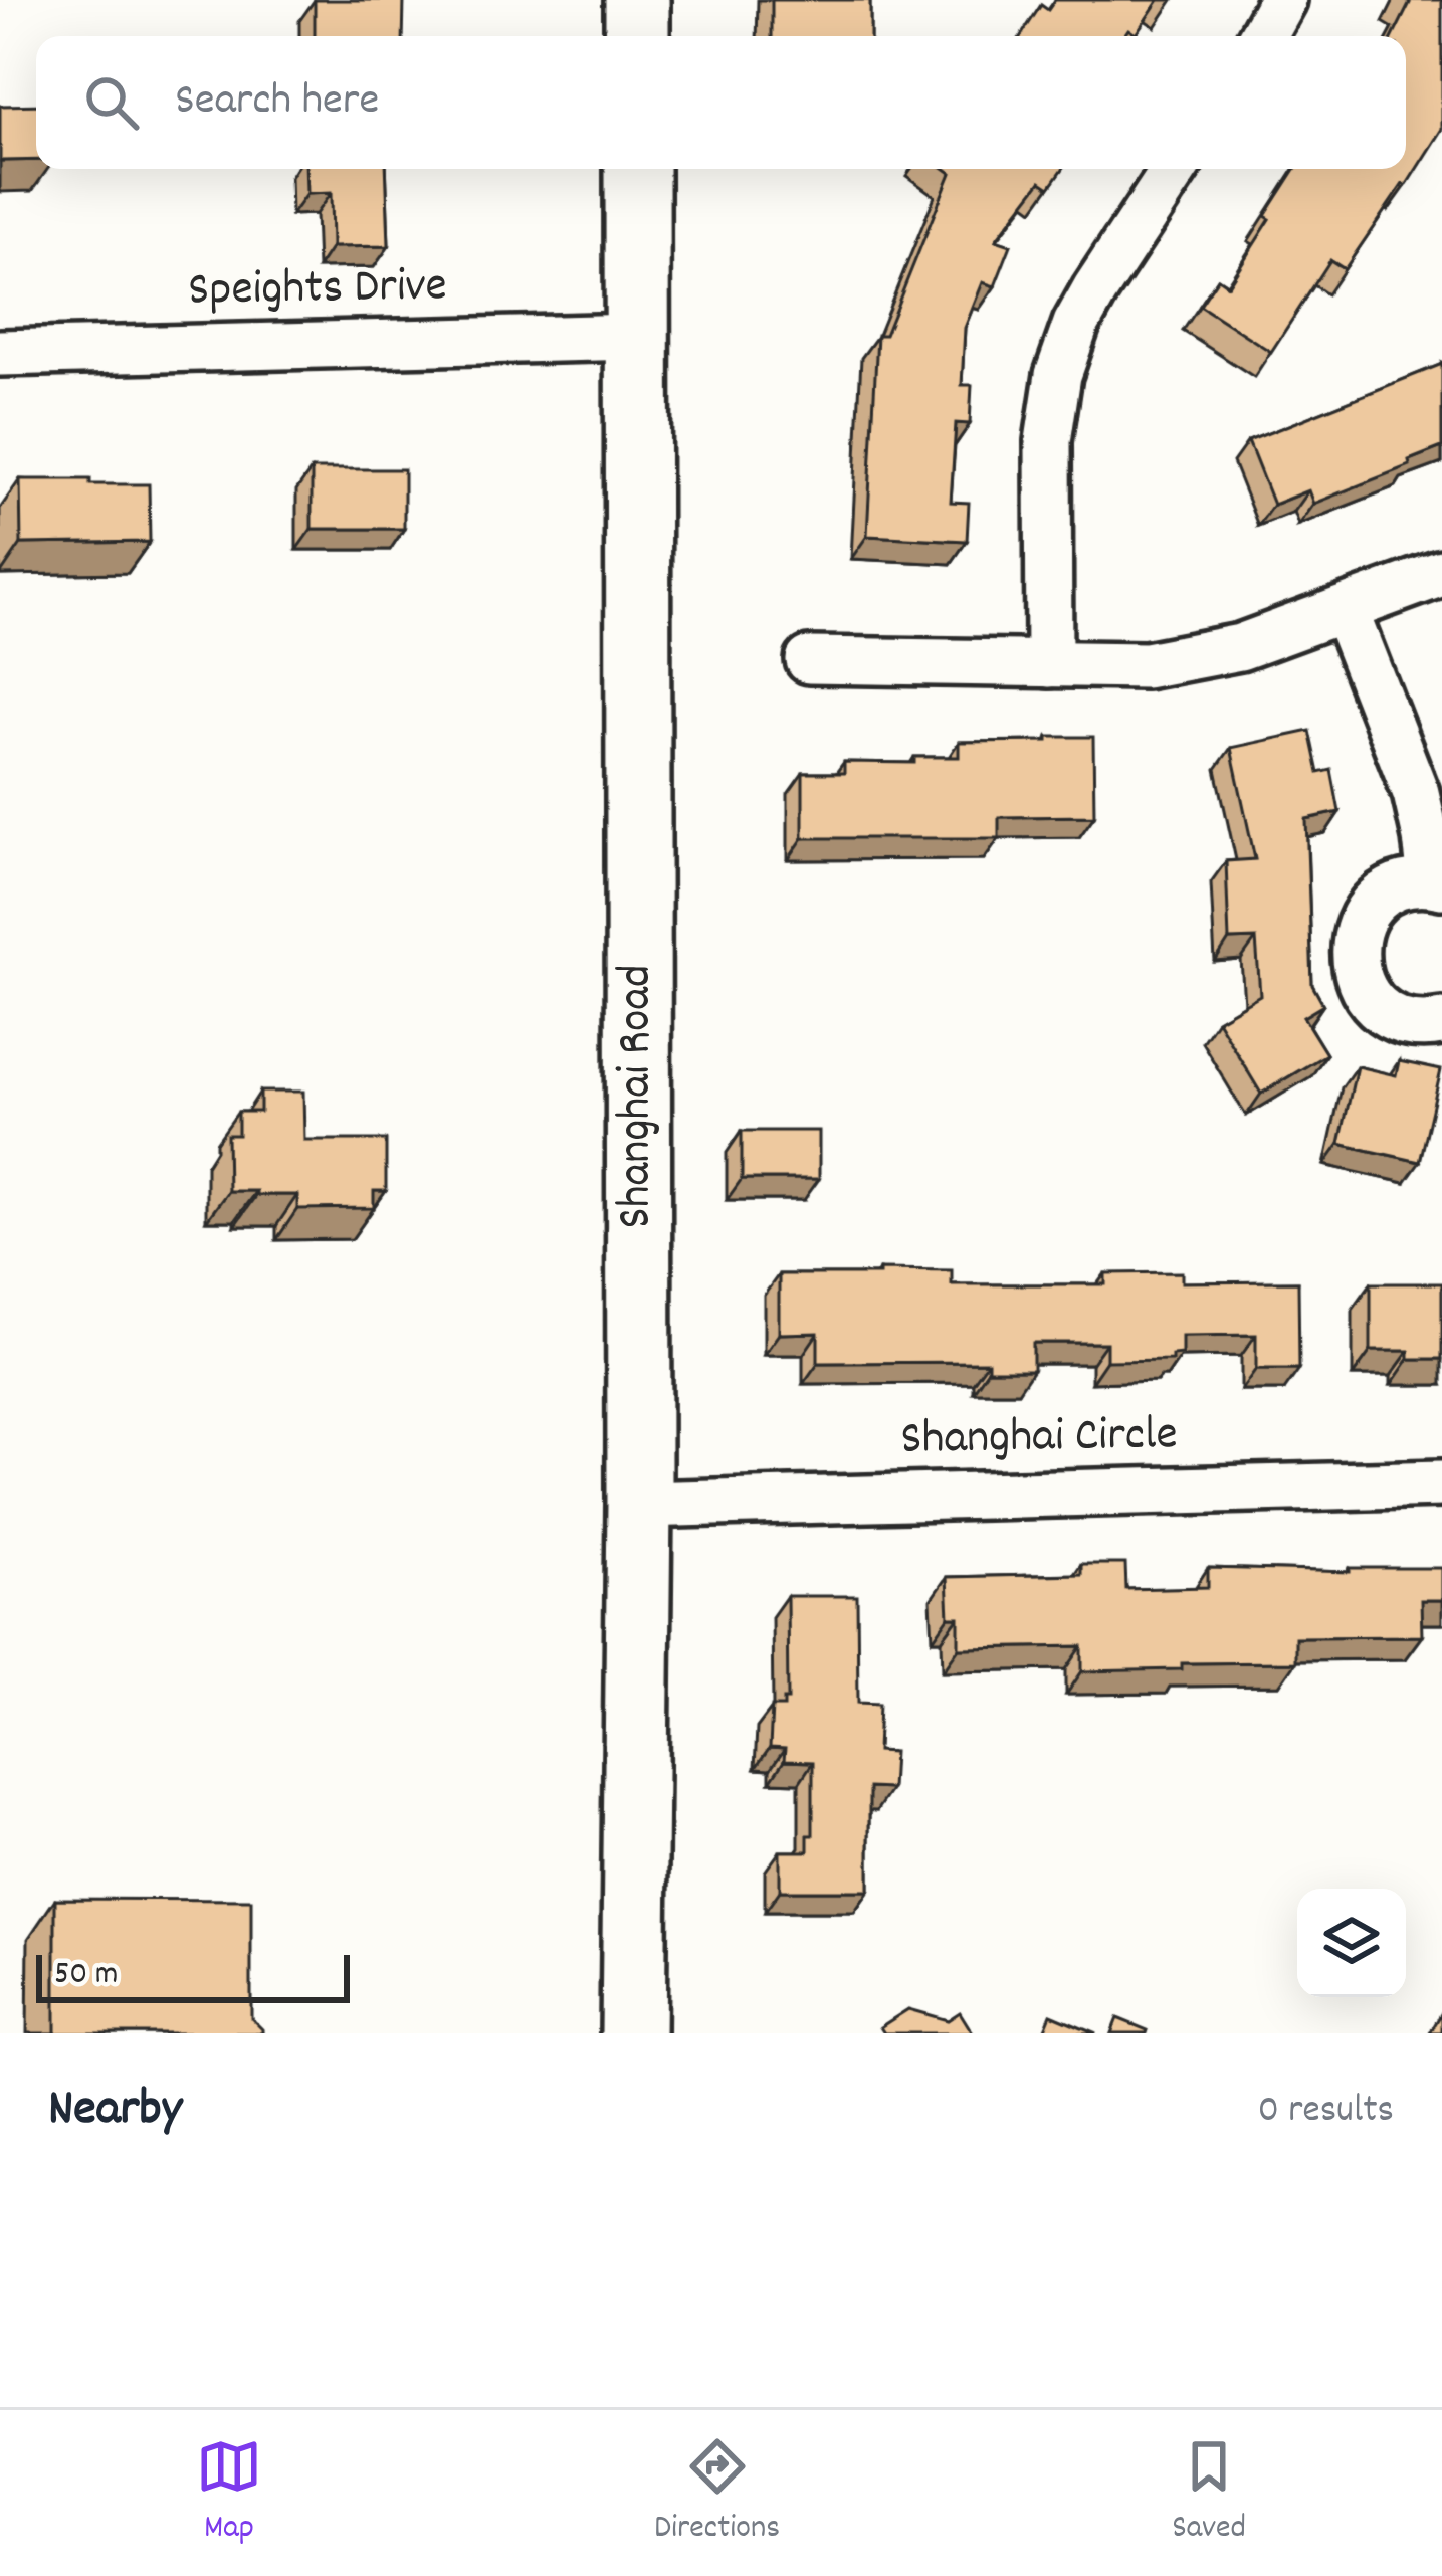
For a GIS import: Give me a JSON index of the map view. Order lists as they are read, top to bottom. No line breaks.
{"streets":{"street":["Speights Drive","Shanghai Road","Shanghai Circle"]},"crossings":[["Speights Drive","Shanghai Road"],["Shanghai Road","Shanghai Circle"]],"scale_bar":"50 m","page":{"search":"Search here","scale":"50 m","heading":["Nearby","0 results"],"nav":["Map","Directions","Saved"]}}
